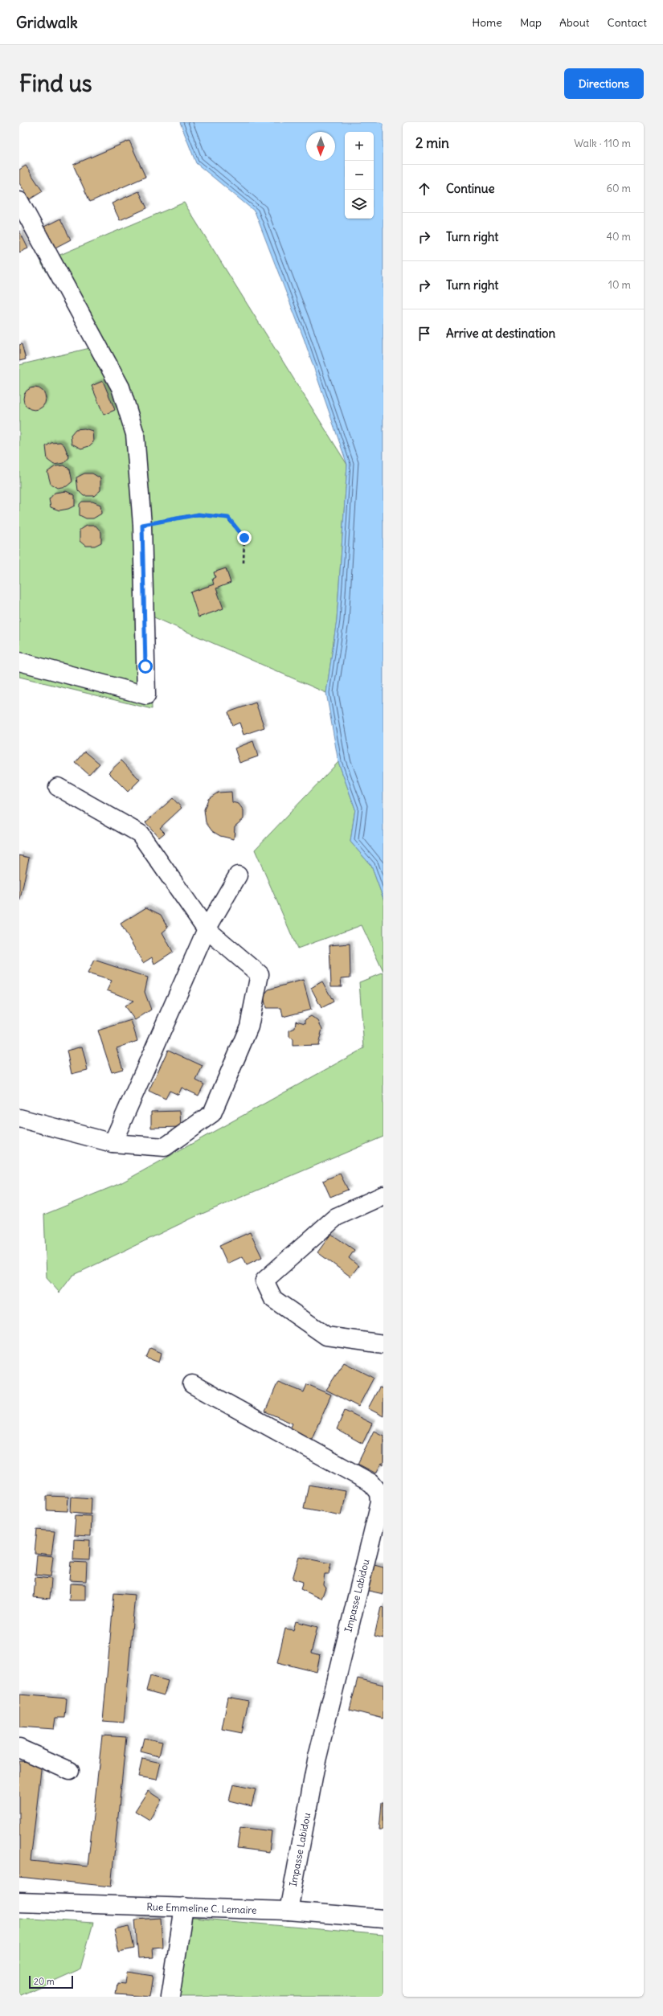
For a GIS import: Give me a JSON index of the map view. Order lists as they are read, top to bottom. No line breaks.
{"streets":{"street":["Impasse Labidou","Rue Emmeline C. Lemaire"]},"crossings":[["Impasse Labidou","Rue Emmeline C. Lemaire"]],"scale_bar":"20 m","north":"bottom","page":{"header":"Gridwalk","nav":["Home","Map","About","Contact"],"buttons":"Directions","title":"Find us","heading":["2 min","Walk · 110 m"],"map_buttons":["+","−"],"list":[["Continue","60 m"],["Turn right","40 m"],["Turn right","10 m"],"Arrive at destination"],"scale":"20 m"}}
